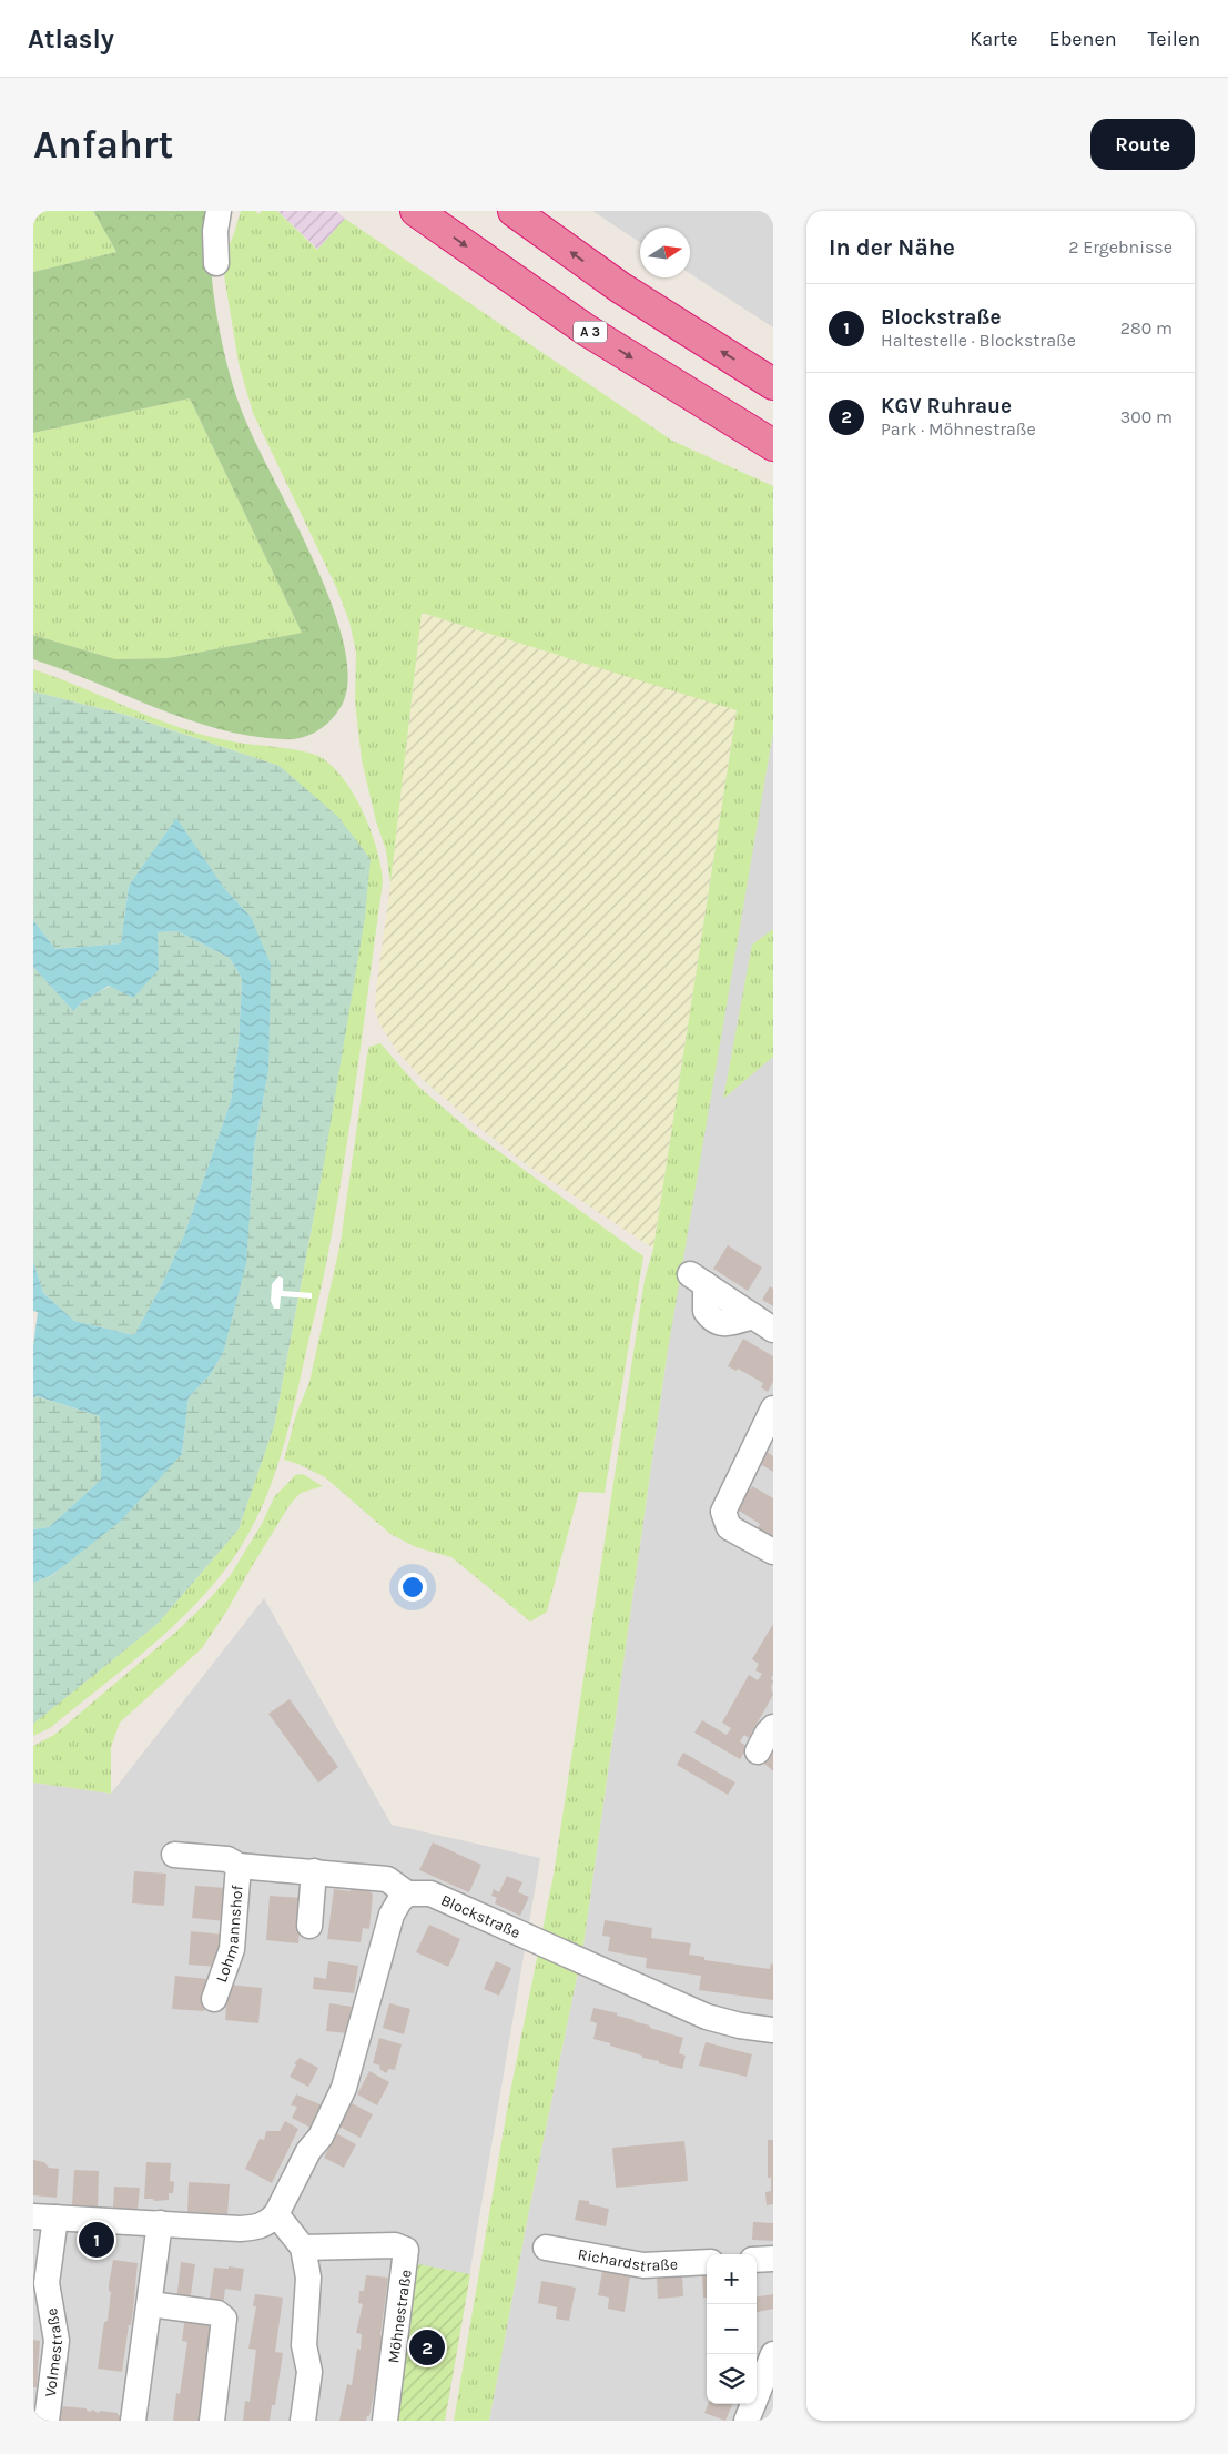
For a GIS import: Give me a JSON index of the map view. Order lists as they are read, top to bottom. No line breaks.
{"streets":{"highway":["A 3"],"street":["Blockstraße","Lohmannshof","Richardstraße","Möhnestraße","Volmestraße"]},"crossings":[["Blockstraße","Lohmannshof"]],"north":"right","page":{"header":"Atlasly","nav":["Karte","Ebenen","Teilen"],"buttons":"Route","title":"Anfahrt","heading":["In der Nähe","2 Ergebnisse"],"list":[{"mark":"1","name":"Blockstraße","note":"Haltestelle · Blockstraße","value":"280 m"},{"mark":"2","name":"KGV Ruhraue","note":"Park · Möhnestraße","value":"300 m"}],"pins":["1","2"],"map_buttons":["+","−"]}}
